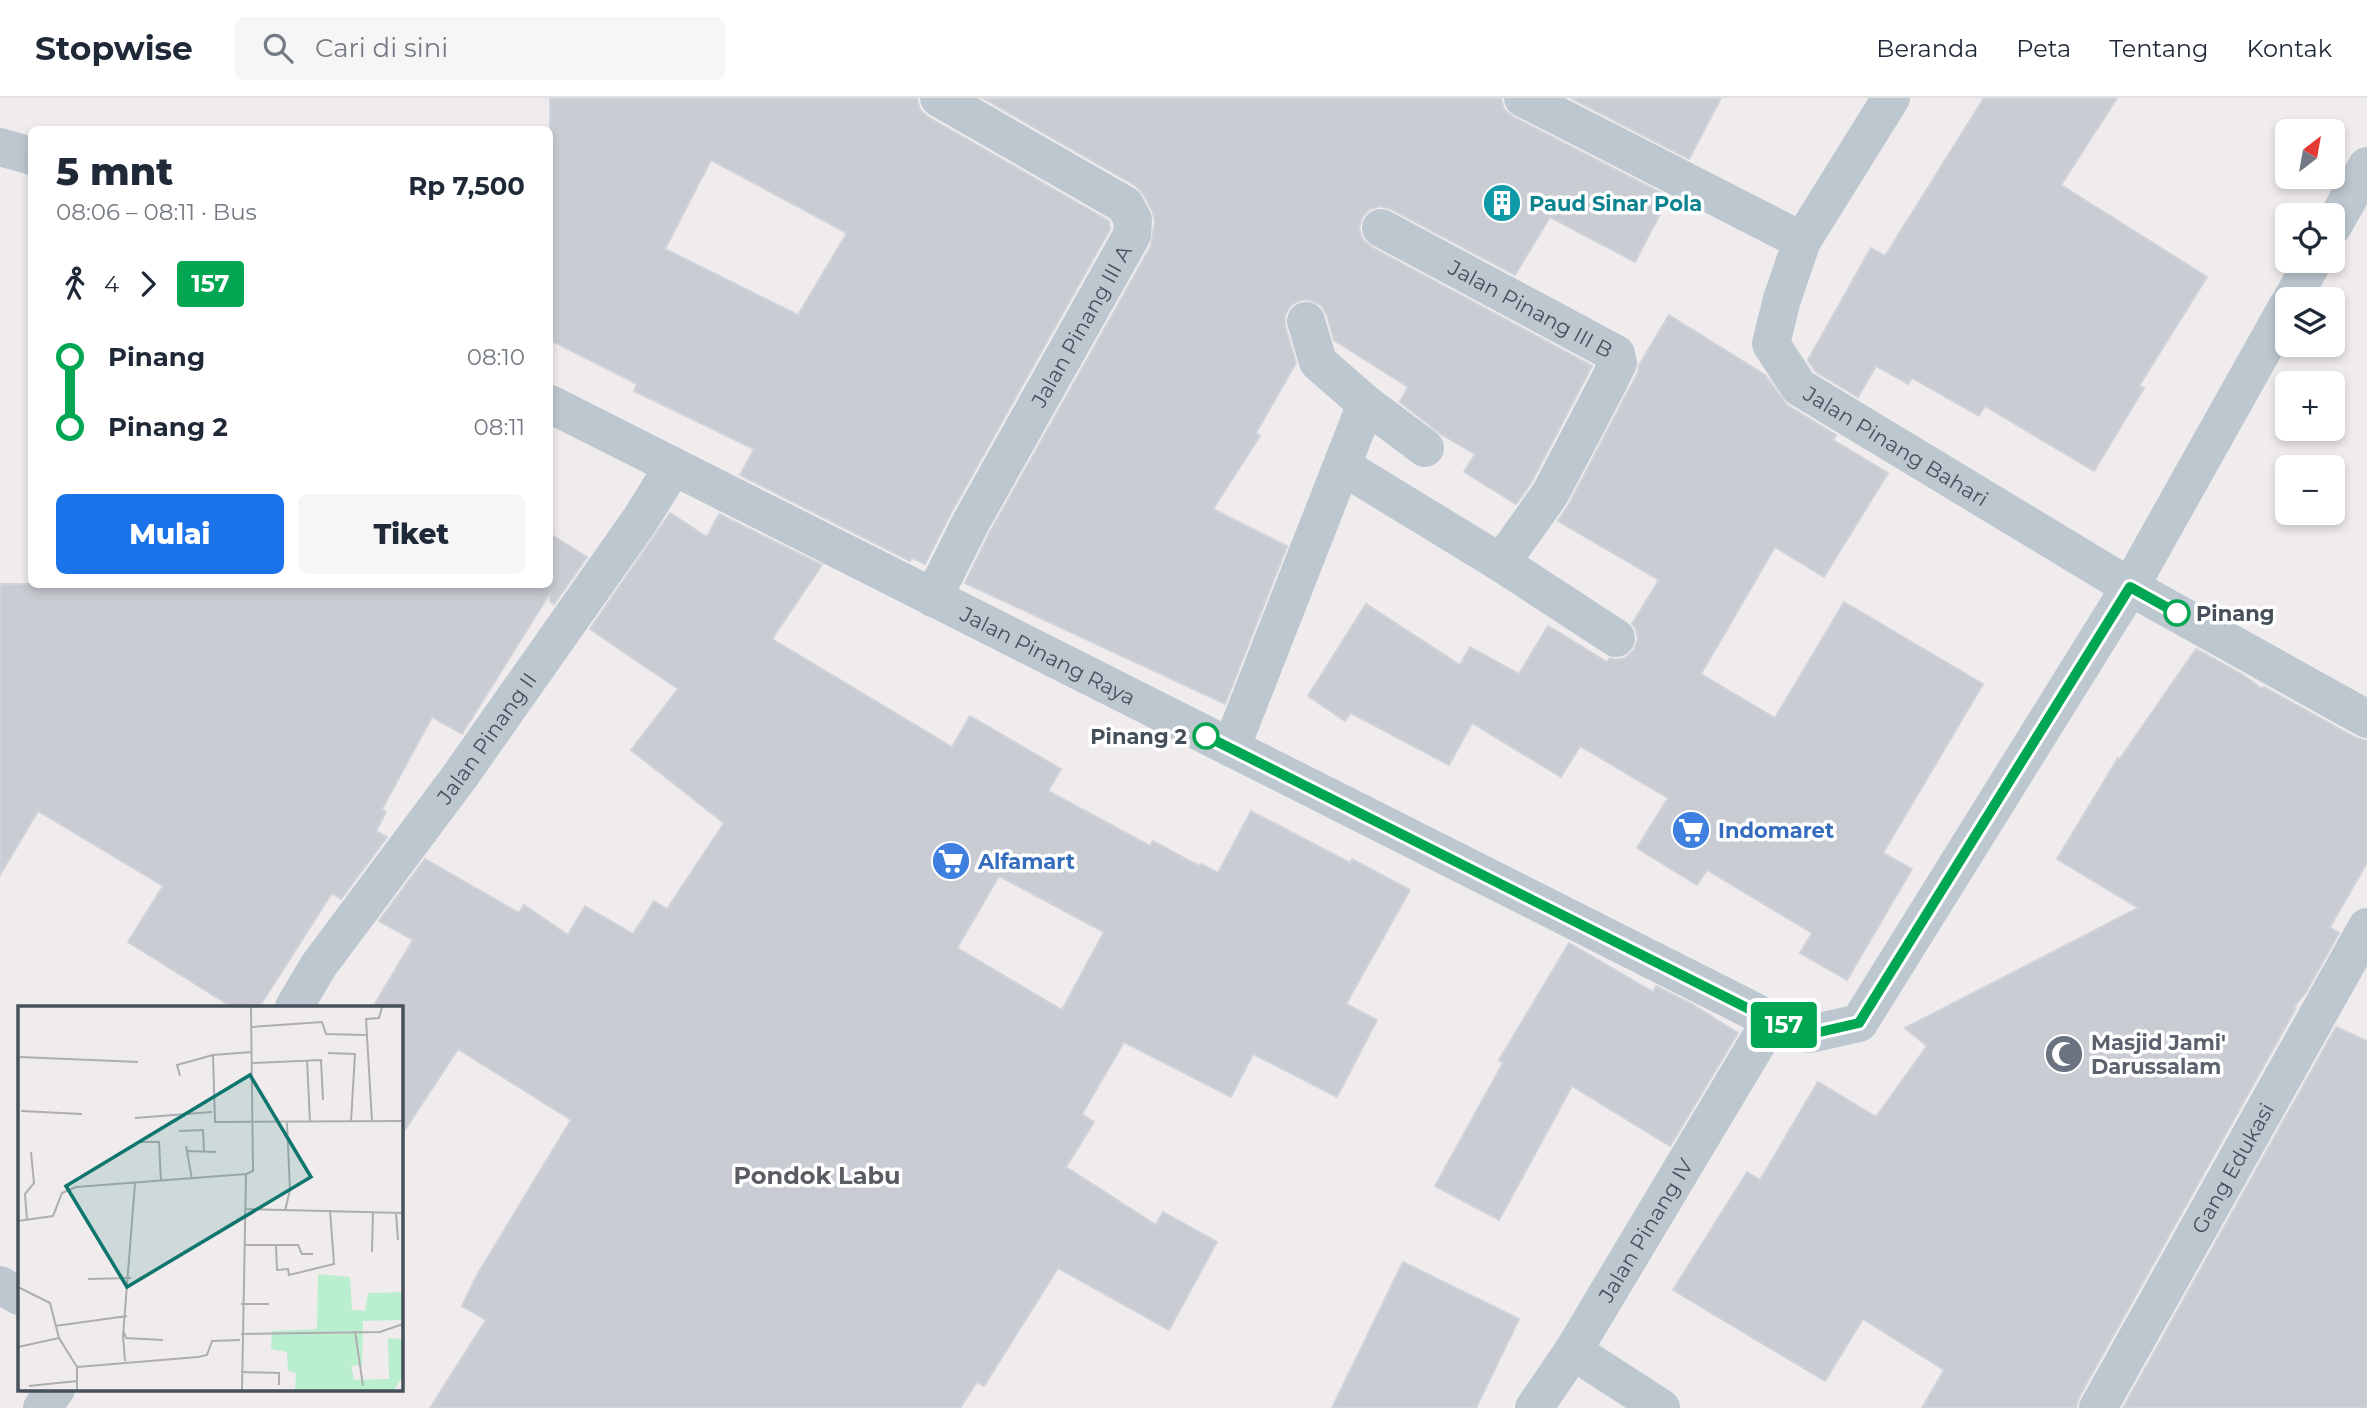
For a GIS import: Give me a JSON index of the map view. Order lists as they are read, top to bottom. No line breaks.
{"streets":{"street":["Jalan Pinang III B","Jalan Pinang III A","Jalan Pinang Bahari","Jalan Pinang Raya","Jalan Pinang II","Gang Edukasi","Jalan Pinang IV"]},"crossings":[["Jalan Pinang III A","Jalan Pinang Raya"],["Jalan Pinang Bahari","Jalan Pinang Raya"],["Jalan Pinang Raya","Jalan Pinang II"],["Jalan Pinang Raya","Jalan Pinang IV"]],"districts":["Pondok Labu"],"places":{"building":["Paud Sinar Pola"],"other":["Pinang","Pinang 2"],"supermarket":["Indomaret","Alfamart"],"mosque":["Masjid Jami' Darussalam"]},"lines":["bus line 157"],"north":"top right","page":{"header":"Stopwise","search":"Cari di sini","nav":["Beranda","Peta","Tentang","Kontak"],"on_map":"157","map_buttons":["+","−"],"heading":["5 mnt","08:06 – 08:11 · Bus","Rp 7,500"],"legs":["4","157"],"list":[{"name":"Pinang","value":"08:10"},{"name":"Pinang 2","value":"08:11"}],"buttons":["Mulai","Tiket"]}}
